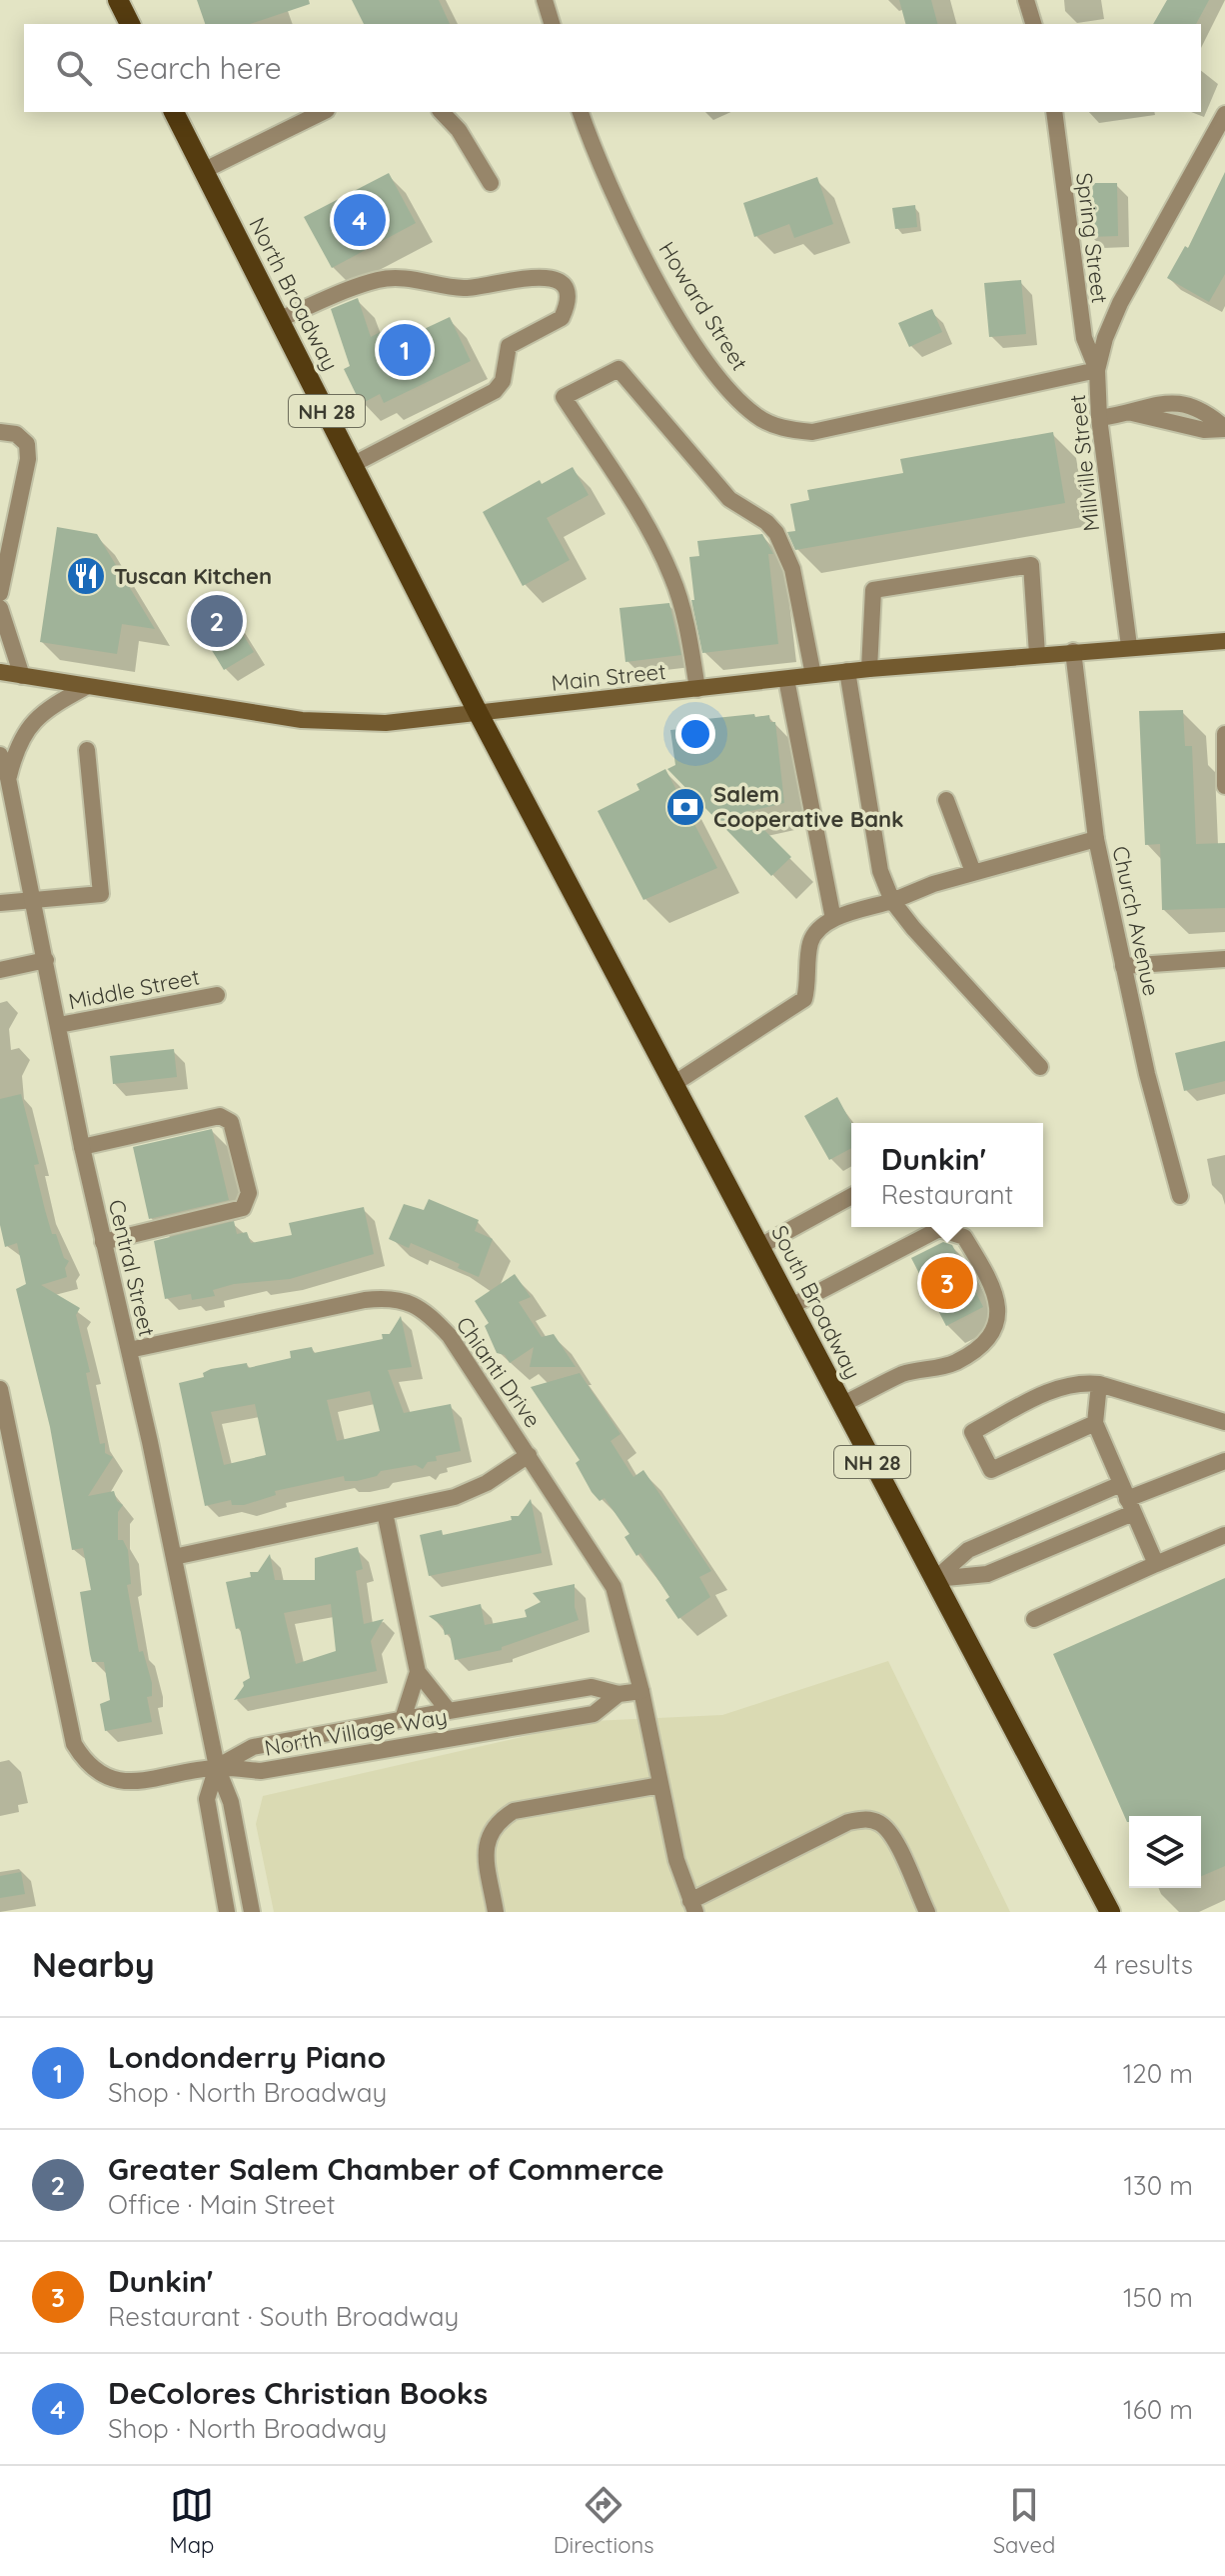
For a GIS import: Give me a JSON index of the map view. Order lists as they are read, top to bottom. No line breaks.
{"streets":{"main road":["North Broadway","NH 28","Main Street","South Broadway"],"street":["Spring Street","Howard Street","Millville Street","Church Avenue","Middle Street","Central Street","Chianti Drive","North Village Way"]},"crossings":[["Spring Street","Howard Street"],["Spring Street","Millville Street"],["North Broadway","Main Street"],["North Broadway","South Broadway"],["Howard Street","Millville Street"],["Millville Street","Main Street"],["Main Street","Church Avenue"],["Main Street","South Broadway"],["Middle Street","Central Street"],["Central Street","Chianti Drive"],["Central Street","North Village Way"],["Chianti Drive","North Village Way"]],"places":{"restaurant":["Tuscan Kitchen"],"bank":["Salem Cooperative Bank"]},"page":{"search":"Search here","pins":["4","1","2","3"],"popup":["Dunkin'","Restaurant"],"heading":["Nearby","4 results"],"list":[{"mark":"1","name":"Londonderry Piano","note":"Shop · North Broadway","value":"120 m"},{"mark":"2","name":"Greater Salem Chamber of Commerce","note":"Office · Main Street","value":"130 m"},{"mark":"3","name":"Dunkin'","note":"Restaurant · South Broadway","value":"150 m"},{"mark":"4","name":"DeColores Christian Books","note":"Shop · North Broadway","value":"160 m"}],"nav":["Map","Directions","Saved"]}}
